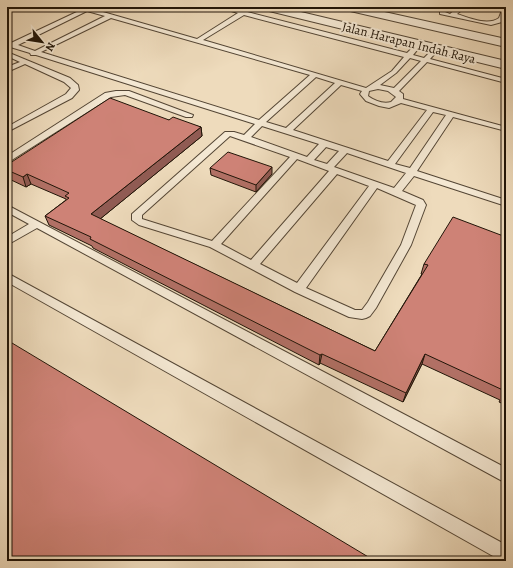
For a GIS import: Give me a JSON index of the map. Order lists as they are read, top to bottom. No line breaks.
{"streets":{"street":["Jalan Harapan Indah Raya"]},"north":"bottom right"}
